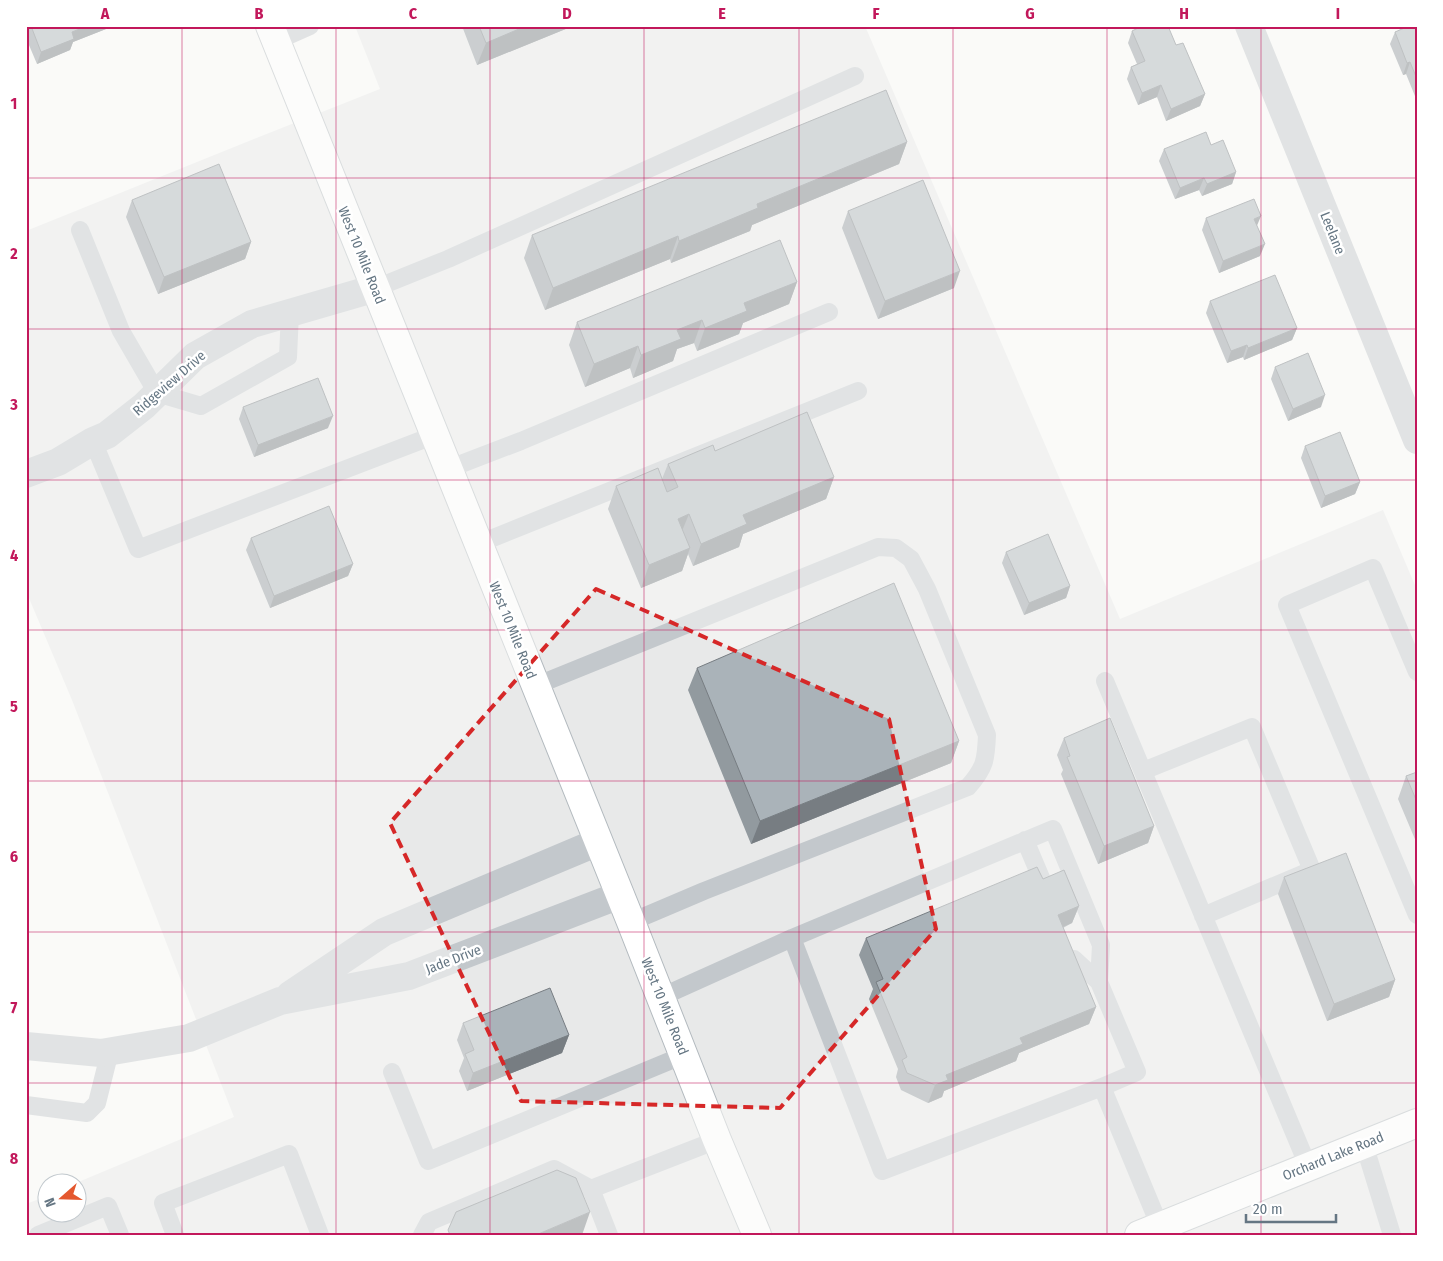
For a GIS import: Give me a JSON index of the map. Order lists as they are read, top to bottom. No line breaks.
{"streets":{"street":["Leelane","West 10 Mile Road","Ridgeview Drive","Jade Drive","Orchard Lake Road"]},"crossings":[["West 10 Mile Road","Ridgeview Drive"],["West 10 Mile Road","Jade Drive"]],"scale_bar":"20 m","north":"left","grid":{"columns":["A","B","C","D","E","F","G","H","I"],"rows":["1","2","3","4","5","6","7","8"]}}
